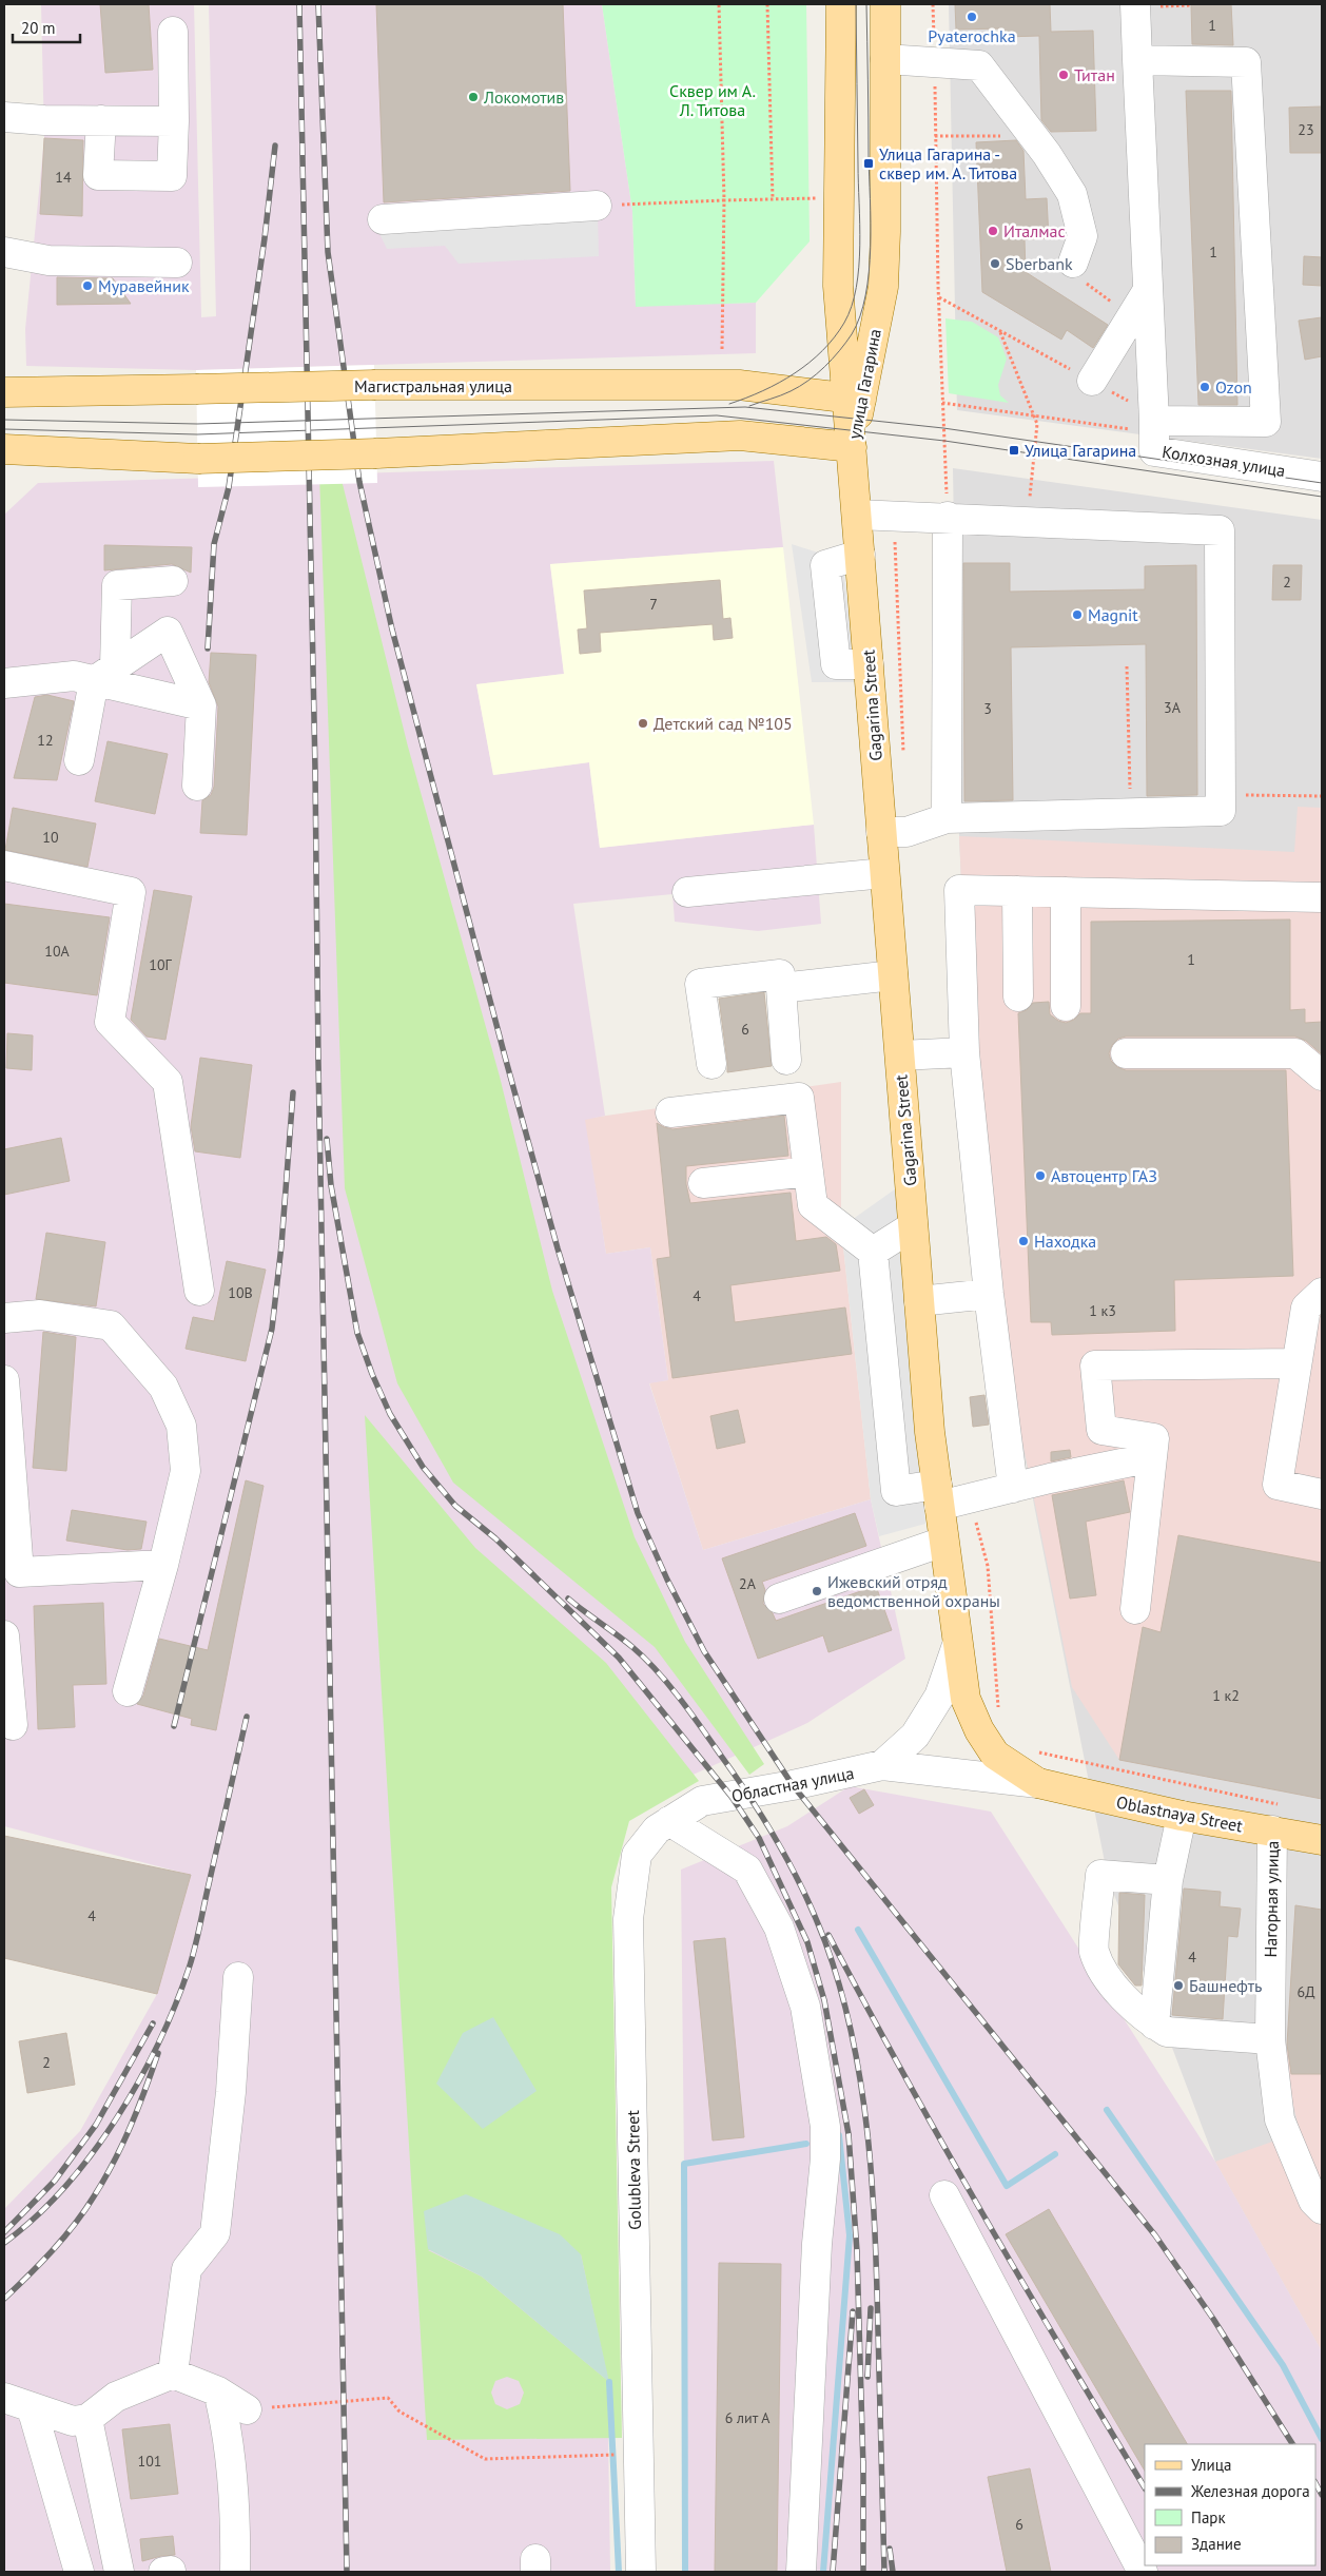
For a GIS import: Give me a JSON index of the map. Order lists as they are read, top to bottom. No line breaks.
{"streets":{"main road":["улица Гагарина","Магистральная улица","Gagarina Street","Oblastnaya Street"],"street":["Колхозная улица","Областная улица","Нагорная улица","Golubleva Street"]},"crossings":[["улица Гагарина","Магистральная улица"],["улица Гагарина","Gagarina Street"],["Gagarina Street","Oblastnaya Street"],["Областная улица","Golubleva Street"],["Oblastnaya Street","Нагорная улица"]],"parks":["Сквер им А. Л. Титова"],"places":{"other":["Pyaterochka","Титан","Локомотив","Италмас","Sberbank","Муравейник","Ozon","Magnit","Детский сад №105","Автоцентр ГАЗ","Находка","Ижевский отряд ведомственной охраны","Башнефть"],"transit":["Улица Гагарина - сквер им. А. Титова","Улица Гагарина"]},"house_numbers":["1","23","14","1","2","7","3А","3","12","10","10А","1","10Г","6","10В","4","1 к3","2А","1 к2","4","4","6Д","2","6 лит А","101","6"],"legend":["Улица","Железная дорога","Парк","Здание"],"scale_bar":"20 m"}
